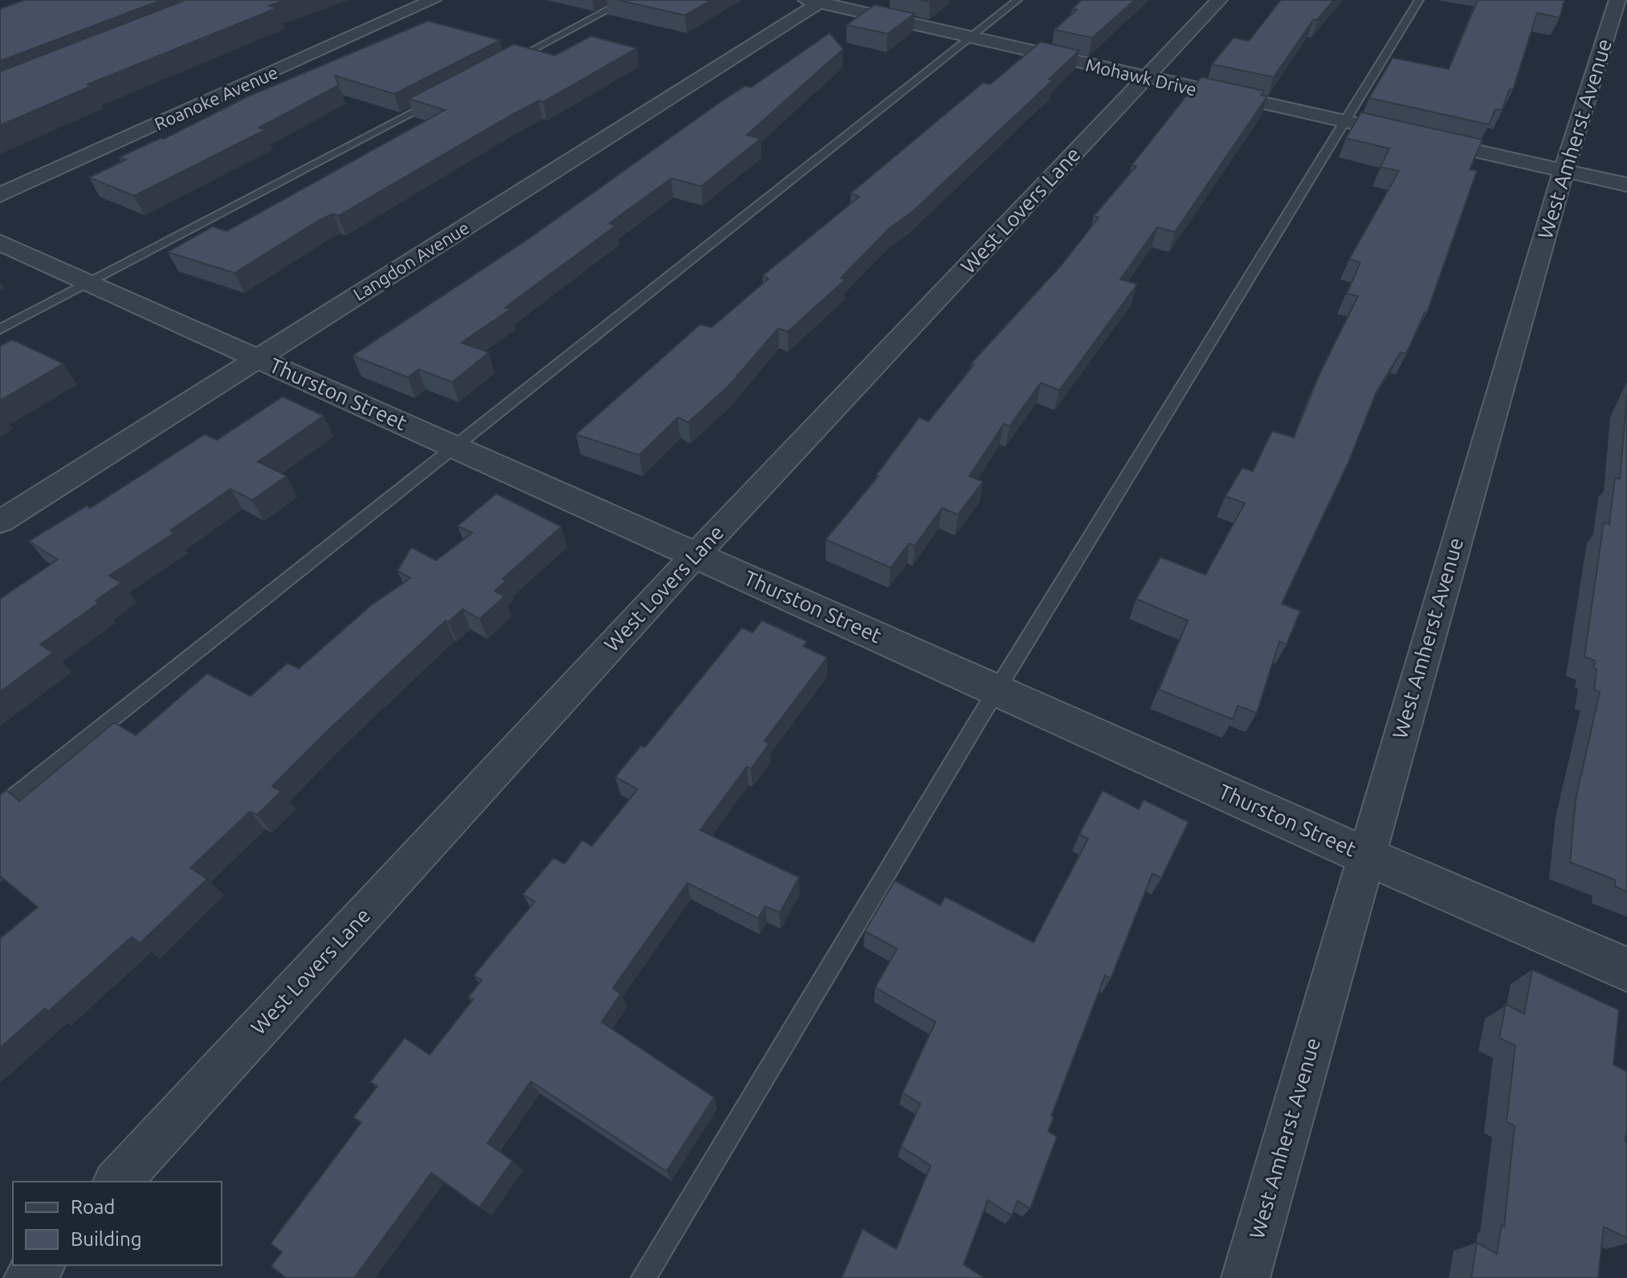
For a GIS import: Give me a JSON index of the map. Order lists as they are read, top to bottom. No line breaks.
{"streets":{"street":["Mohawk Drive","Roanoke Avenue","West Amherst Avenue","West Lovers Lane","Langdon Avenue","Thurston Street"]},"crossings":[["Mohawk Drive","West Amherst Avenue"],["Mohawk Drive","West Lovers Lane"],["Mohawk Drive","Langdon Avenue"],["West Amherst Avenue","Thurston Street"],["West Lovers Lane","Thurston Street"],["Langdon Avenue","Thurston Street"]],"legend":["Road","Building"]}
